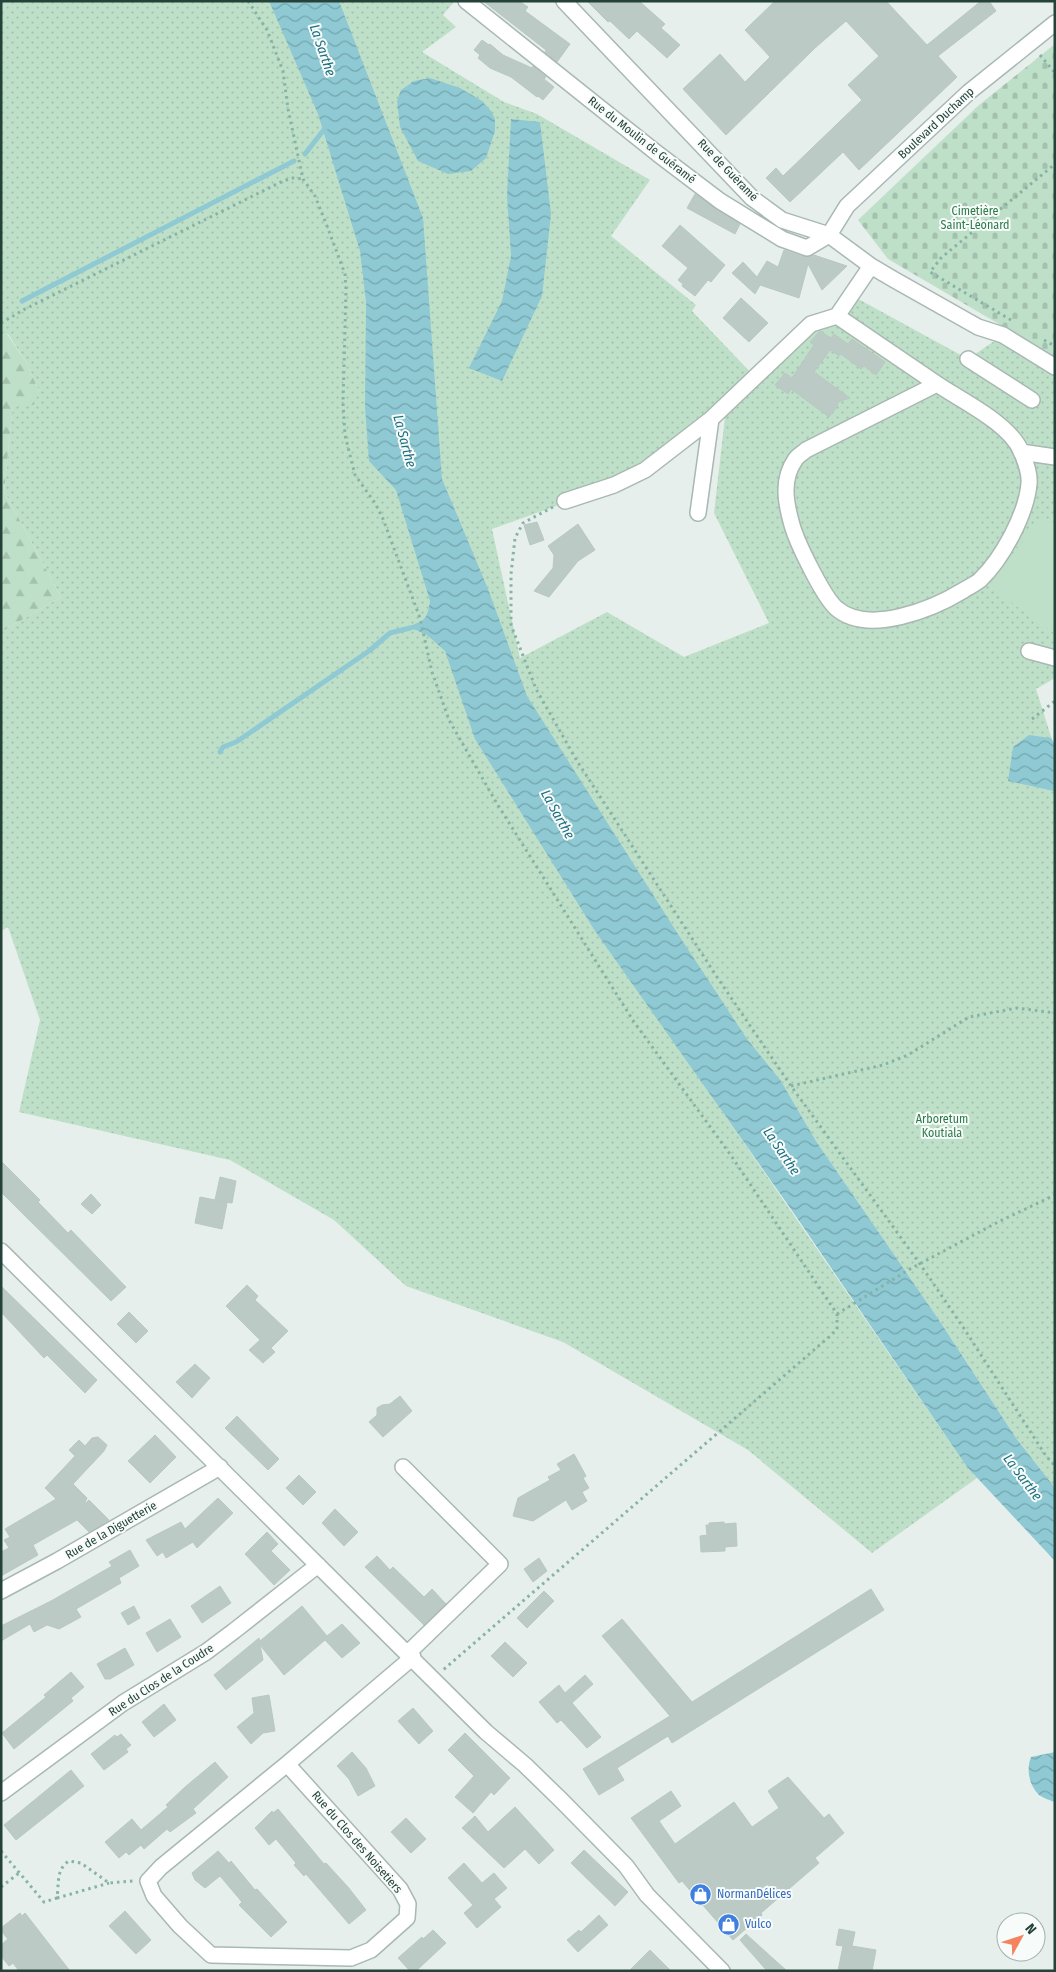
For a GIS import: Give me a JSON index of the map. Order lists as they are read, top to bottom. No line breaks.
{"streets":{"street":["Boulevard Duchamp","Rue du Moulin de Guéramé","Rue de Guéramé","Rue de la Diguetterie","Rue du Clos de la Coudre","Rue du Clos des Noisetiers"]},"crossings":[["Boulevard Duchamp","Rue du Moulin de Guéramé"],["Boulevard Duchamp","Rue de Guéramé"],["Rue du Moulin de Guéramé","Rue de Guéramé"]],"water":["La Sarthe"],"parks":["Cimetière Saint-Léonard","Arboretum Koutiala"],"places":{"shop":["NormanDélices","Vulco"]},"north":"top right"}
